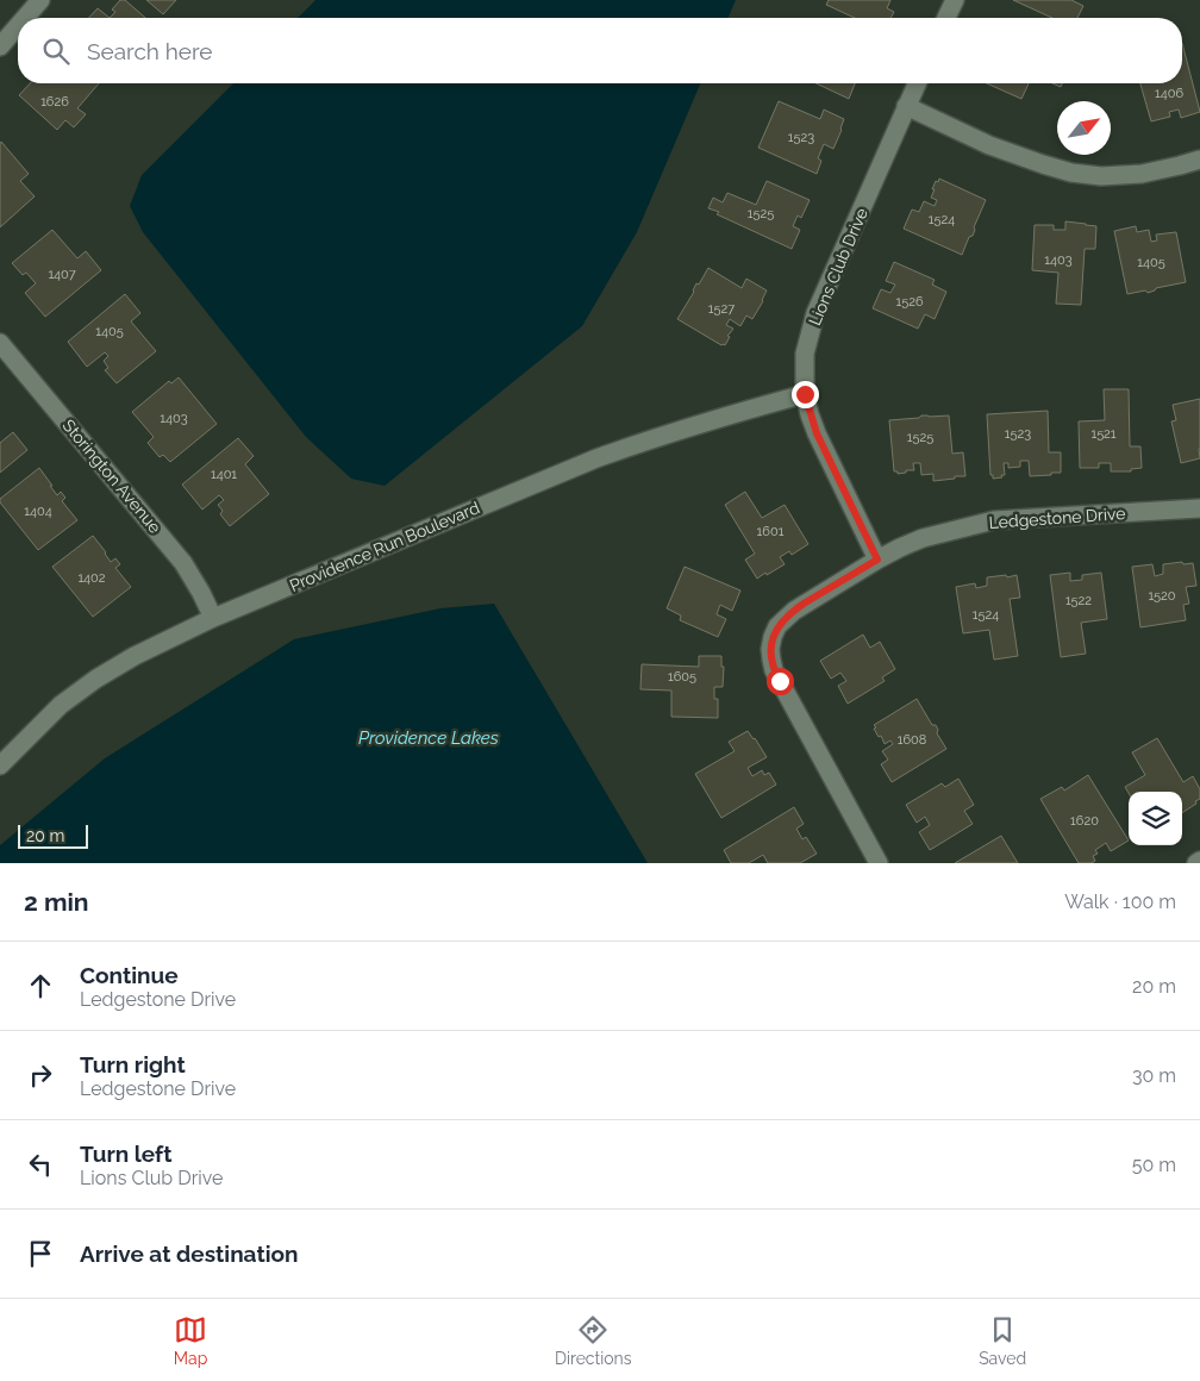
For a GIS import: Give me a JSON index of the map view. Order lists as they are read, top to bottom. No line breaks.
{"streets":{"street":["Lions Club Drive","Storington Avenue","Ledgestone Drive","Providence Run Boulevard"]},"crossings":[["Lions Club Drive","Ledgestone Drive"],["Lions Club Drive","Providence Run Boulevard"],["Storington Avenue","Providence Run Boulevard"]],"water":["Providence Lakes"],"house_numbers":["1406","1626","1523","1525","1524","1403","1405","1407","1526","1527","1405","1403","1523","1521","1525","1401","1404","1601","1402","1520","1522","1524","1605","1608","1620"],"scale_bar":"20 m","north":"top right","page":{"search":"Search here","scale":"20 m","heading":["2 min","Walk · 100 m"],"list":[["Continue","Ledgestone Drive","20 m"],["Turn right","Ledgestone Drive","30 m"],["Turn left","Lions Club Drive","50 m"],"Arrive at destination"],"nav":["Map","Directions","Saved"]}}
